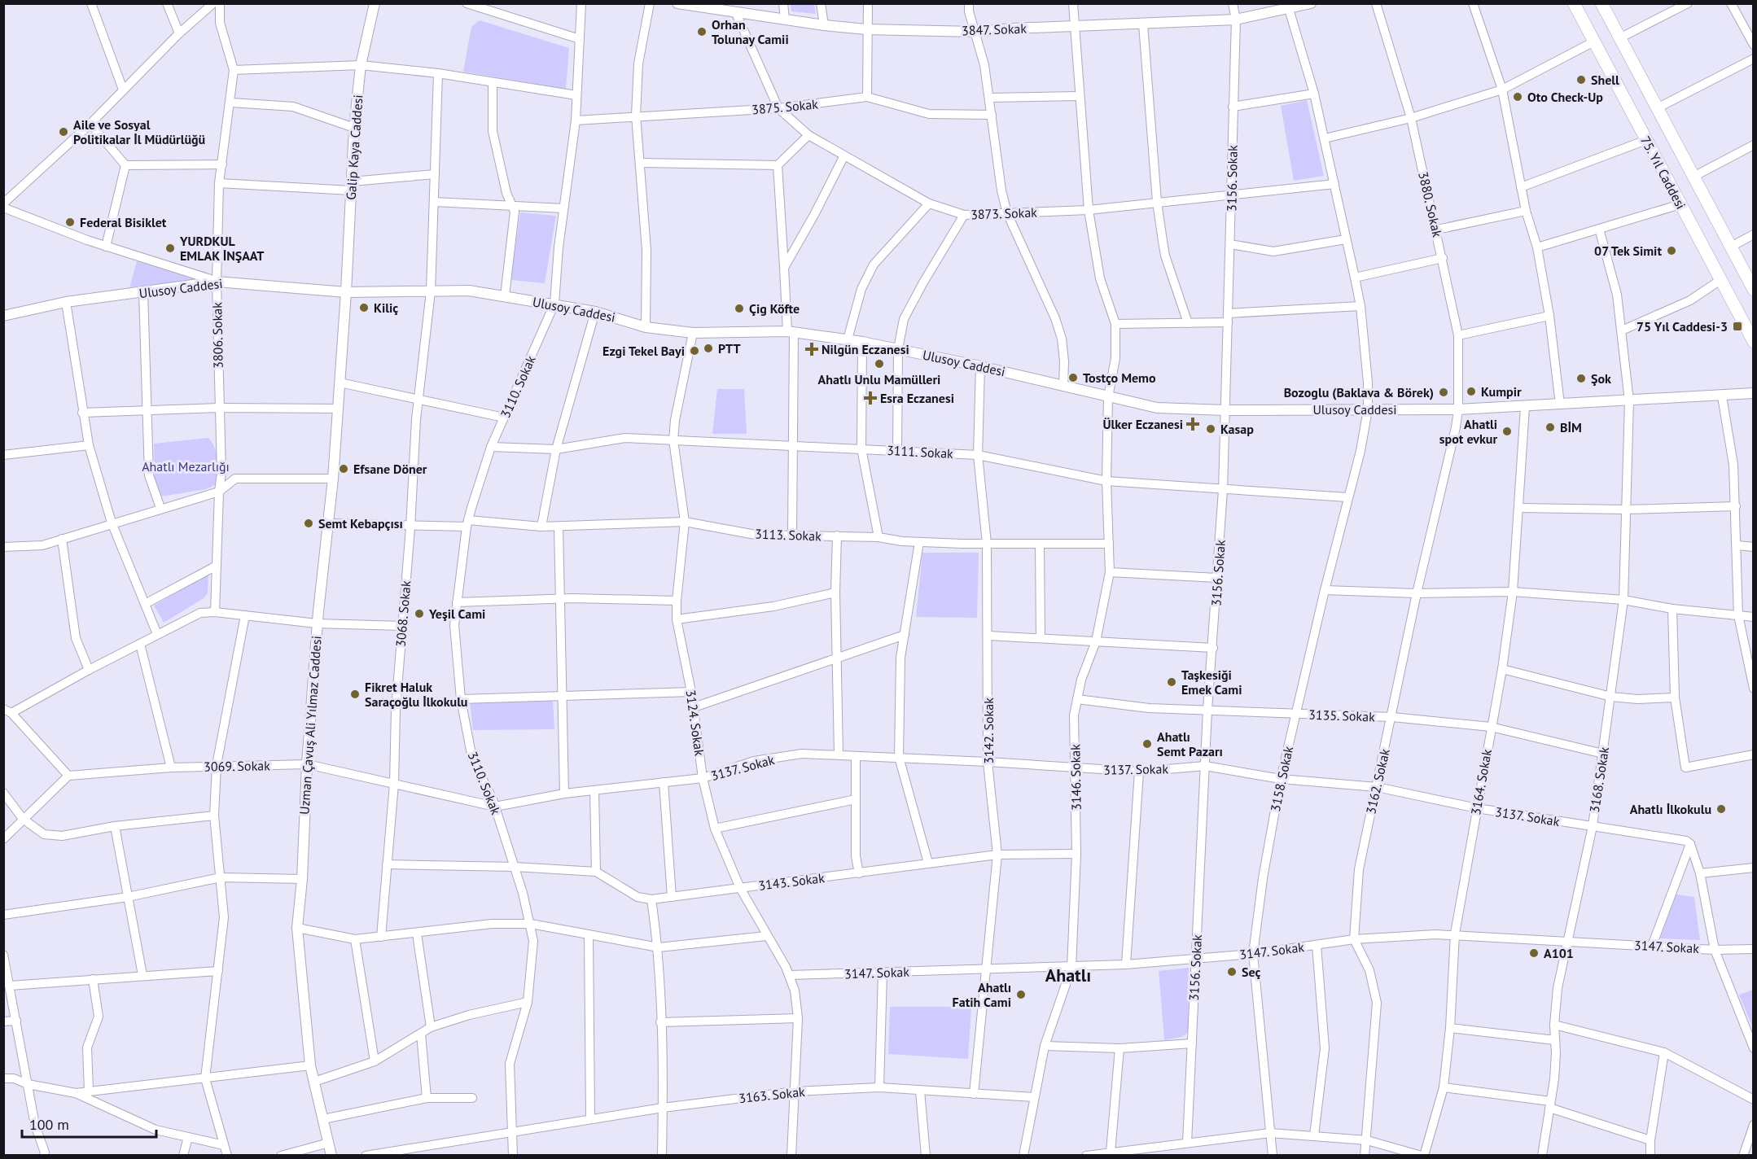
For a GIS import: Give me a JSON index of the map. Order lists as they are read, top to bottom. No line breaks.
{"streets":{"main road":["75. Yıl Caddesi"],"street":["3847. Sokak","3875. Sokak","Galip Kaya Caddesi","3156. Sokak","3880. Sokak","3873. Sokak","Ulusoy Caddesi","3806. Sokak","3110. Sokak","3111. Sokak","3113. Sokak","3068. Sokak","3135. Sokak","3124. Sokak","Uzman Çavuş Ali Yılmaz Caddesi","3142. Sokak","3069. Sokak","3137. Sokak","3146. Sokak","3158. Sokak","3168. Sokak","3162. Sokak","3164. Sokak","3143. Sokak","3147. Sokak","3163. Sokak"]},"crossings":[["3847. Sokak","3156. Sokak"],["3847. Sokak","3873. Sokak"],["3847. Sokak","3146. Sokak"],["3847. Sokak","3158. Sokak"],["3875. Sokak","3873. Sokak"],["3875. Sokak","3110. Sokak"],["Galip Kaya Caddesi","Ulusoy Caddesi"],["Galip Kaya Caddesi","Uzman Çavuş Ali Yılmaz Caddesi"],["3156. Sokak","3873. Sokak"],["3156. Sokak","Ulusoy Caddesi"],["3156. Sokak","3111. Sokak"],["3156. Sokak","3135. Sokak"],["3156. Sokak","3137. Sokak"],["3156. Sokak","3147. Sokak"],["3880. Sokak","Ulusoy Caddesi"],["3880. Sokak","3162. Sokak"],["3873. Sokak","3146. Sokak"],["3873. Sokak","3158. Sokak"],["Ulusoy Caddesi","3806. Sokak"],["Ulusoy Caddesi","3110. Sokak"],["Ulusoy Caddesi","3068. Sokak"],["Ulusoy Caddesi","3124. Sokak"],["Ulusoy Caddesi","Uzman Çavuş Ali Yılmaz Caddesi"],["Ulusoy Caddesi","3142. Sokak"],["Ulusoy Caddesi","3146. Sokak"],["Ulusoy Caddesi","3158. Sokak"],["Ulusoy Caddesi","3168. Sokak"],["Ulusoy Caddesi","3162. Sokak"],["Ulusoy Caddesi","3164. Sokak"],["3110. Sokak","3111. Sokak"],["3110. Sokak","3113. Sokak"],["3110. Sokak","3069. Sokak"],["3110. Sokak","3137. Sokak"],["3110. Sokak","3143. Sokak"],["3110. Sokak","3163. Sokak"],["3111. Sokak","3124. Sokak"],["3111. Sokak","3142. Sokak"],["3111. Sokak","3146. Sokak"],["3111. Sokak","3158. Sokak"],["3113. Sokak","3068. Sokak"],["3113. Sokak","3124. Sokak"],["3113. Sokak","Uzman Çavuş Ali Yılmaz Caddesi"],["3113. Sokak","3142. Sokak"],["3113. Sokak","3146. Sokak"],["3068. Sokak","3069. Sokak"],["3068. Sokak","3143. Sokak"],["3135. Sokak","3146. Sokak"],["3135. Sokak","3158. Sokak"],["3135. Sokak","3168. Sokak"],["3135. Sokak","3162. Sokak"],["3135. Sokak","3164. Sokak"],["3124. Sokak","3137. Sokak"],["3124. Sokak","3143. Sokak"],["3124. Sokak","3147. Sokak"],["3124. Sokak","3163. Sokak"],["Uzman Çavuş Ali Yılmaz Caddesi","3069. Sokak"],["3142. Sokak","3137. Sokak"],["3142. Sokak","3143. Sokak"],["3142. Sokak","3147. Sokak"],["3142. Sokak","3163. Sokak"],["3069. Sokak","3137. Sokak"],["3137. Sokak","3146. Sokak"],["3137. Sokak","3158. Sokak"],["3137. Sokak","3168. Sokak"],["3137. Sokak","3162. Sokak"],["3137. Sokak","3164. Sokak"],["3146. Sokak","3143. Sokak"],["3146. Sokak","3147. Sokak"],["3146. Sokak","3163. Sokak"],["3158. Sokak","3147. Sokak"],["3168. Sokak","3147. Sokak"],["3162. Sokak","3147. Sokak"],["3164. Sokak","3147. Sokak"]],"districts":["Ahatlı"],"parks":["Ahatlı Mezarlığı"],"places":{"other":["Orhan Tolunay Camii","Shell","Oto Check-Up","Aile ve Sosyal Politikalar İl Müdürlüğü","Federal Bisiklet","YURDKUL EMLAK İNŞAAT","07 Tek Simit","Kiliç","Çig Köfte","PTT","Ezgi Tekel Bayi","Ahatlı Unlu Mamülleri","Tostço Memo","Şok","Kumpir","Bozoglu (Baklava & Börek)","BİM","Kasap","Ahatli spot evkur","Efsane Döner","Semt Kebapçısı","Yeşil Cami","Taşkesiği Emek Cami","Fikret Haluk Saraçoğlu İlkokulu","Ahatlı Semt Pazarı","Ahatlı İlkokulu","A101","Seç","Ahatlı Fatih Cami"],"transit":["75 Yıl Caddesi-3"],"health":["Nilgün Eczanesi","Esra Eczanesi","Ülker Eczanesi"]},"scale_bar":"100 m"}
